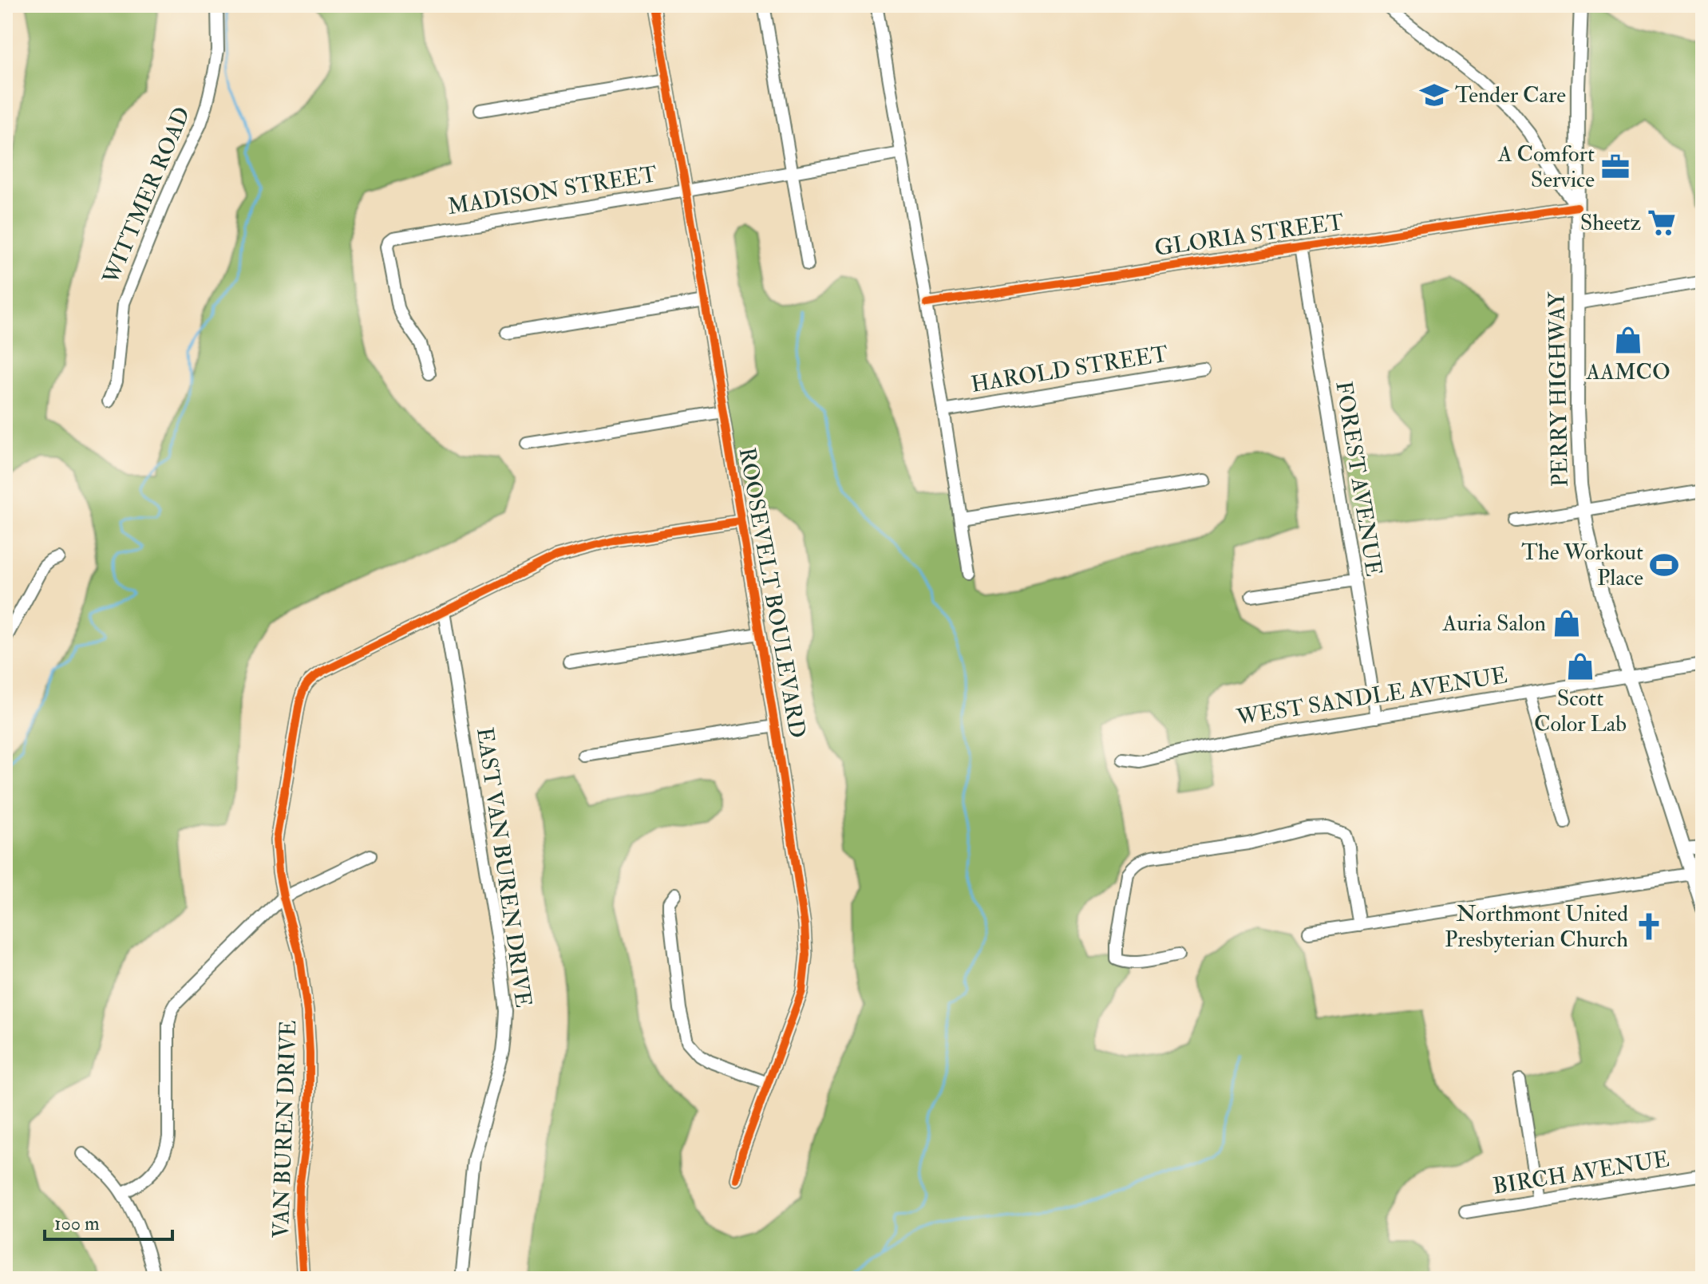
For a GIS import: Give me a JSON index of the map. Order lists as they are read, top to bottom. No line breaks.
{"streets":{"main road":["PERRY HIGHWAY"],"street":["MADISON STREET","WITTMER ROAD","GLORIA STREET","HAROLD STREET","FOREST AVENUE","ROOSEVELT BOULEVARD","WEST SANDLE AVENUE","EAST VAN BUREN DRIVE","VAN BUREN DRIVE","BIRCH AVENUE"]},"crossings":[["MADISON STREET","ROOSEVELT BOULEVARD"],["GLORIA STREET","PERRY HIGHWAY"],["GLORIA STREET","FOREST AVENUE"],["PERRY HIGHWAY","WEST SANDLE AVENUE"],["FOREST AVENUE","WEST SANDLE AVENUE"],["EAST VAN BUREN DRIVE","VAN BUREN DRIVE"]],"places":{"school or university":["Tender Care"],"office":["A Comfort Service"],"supermarket":["Sheetz"],"shop":["AAMCO","Auria Salon","Scott Color Lab"],"sports":["The Workout Place"],"church":["Northmont United Presbyterian Church"]},"scale_bar":"100 m"}
